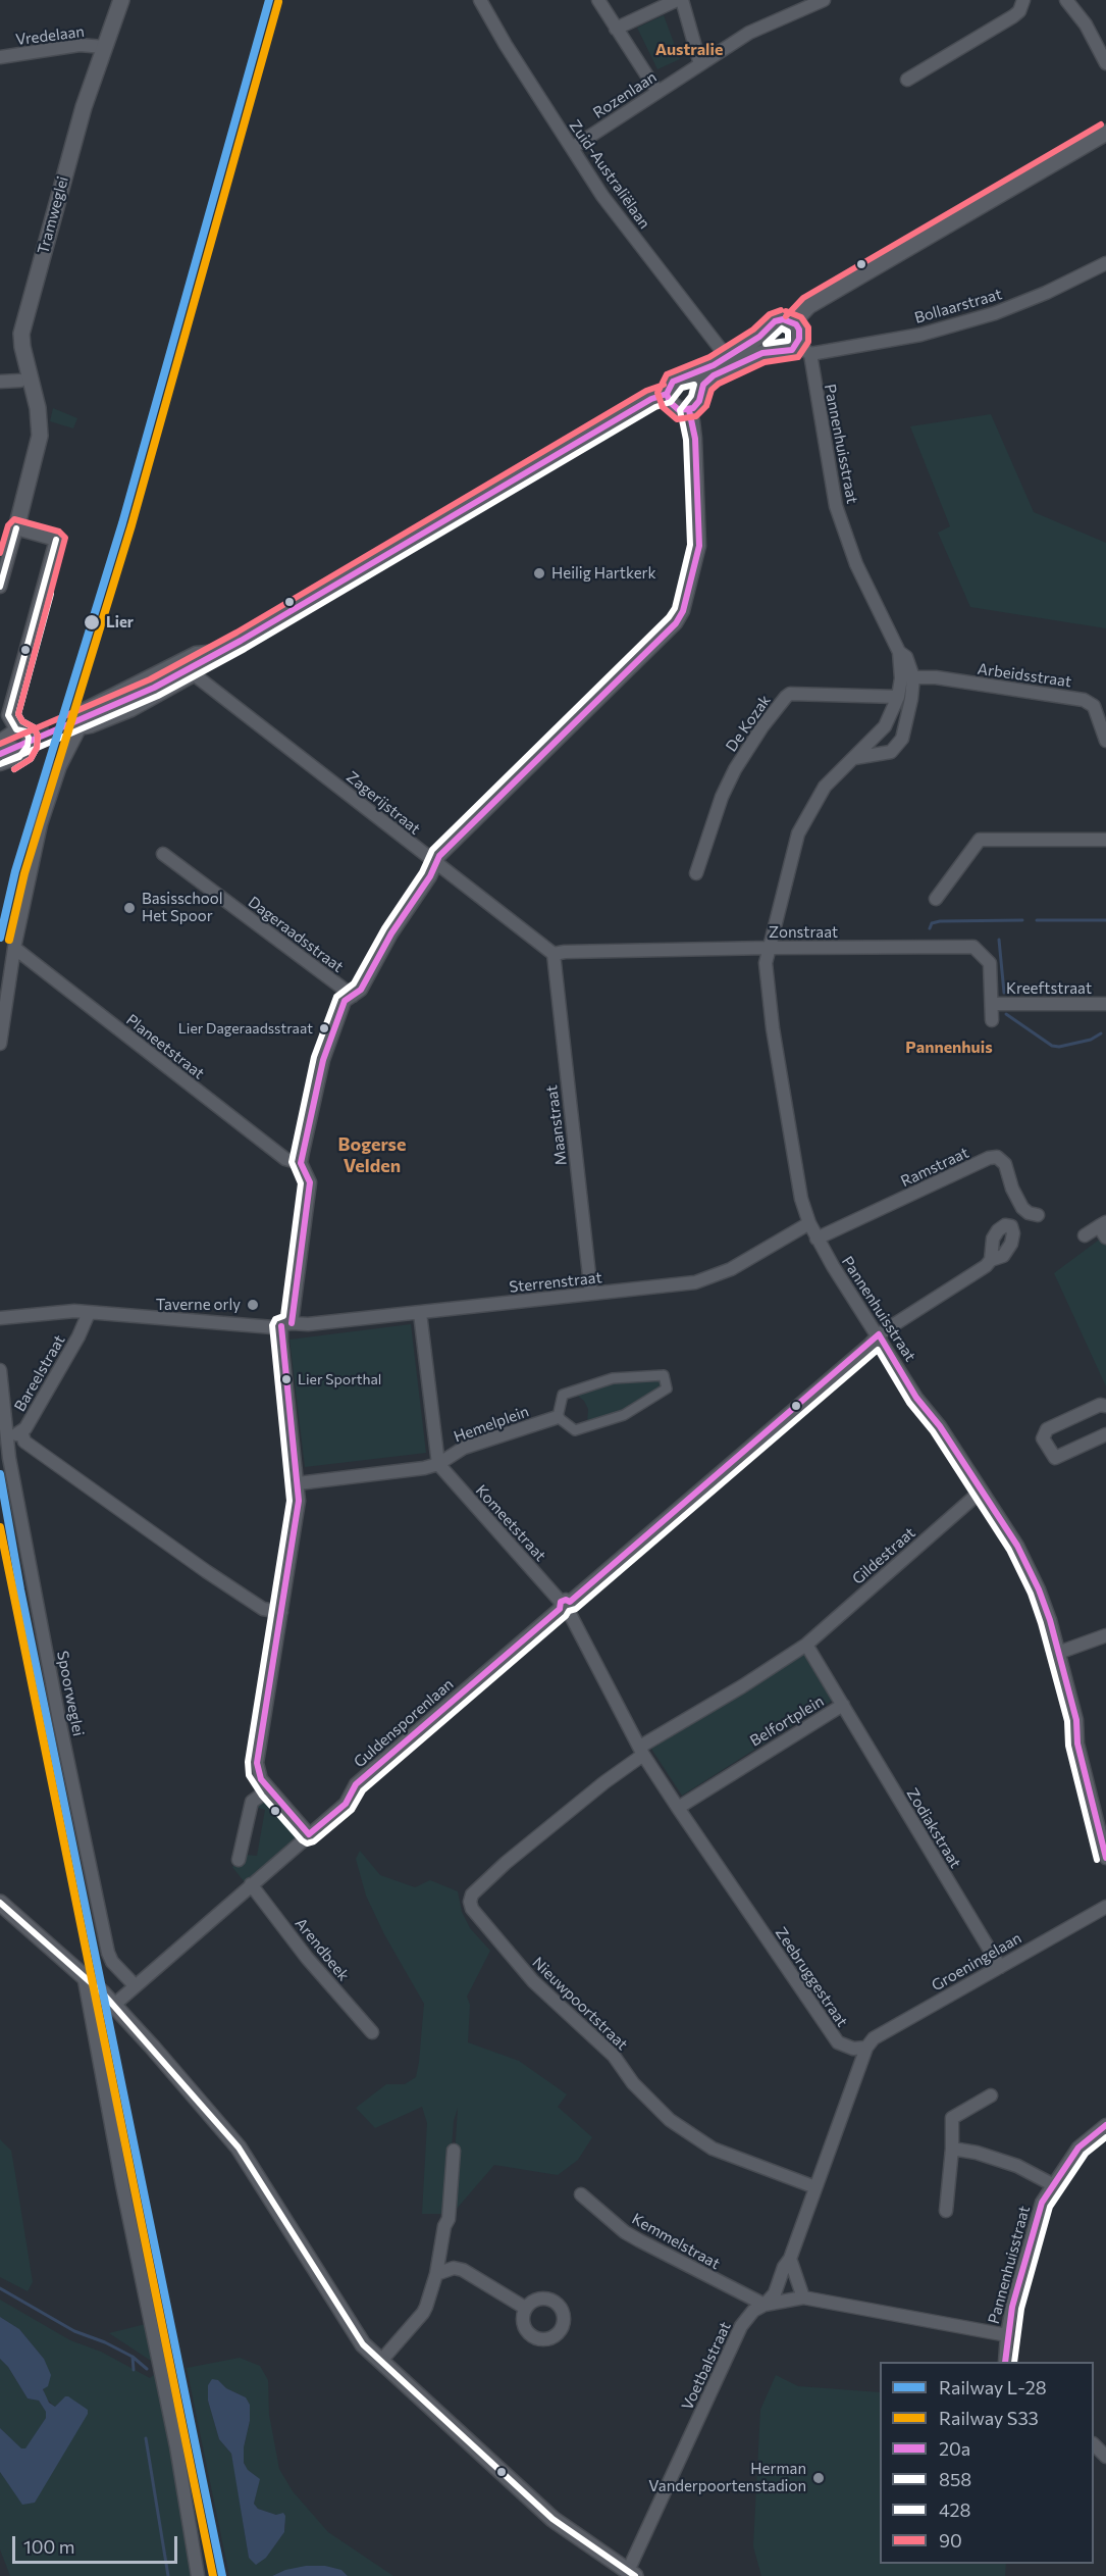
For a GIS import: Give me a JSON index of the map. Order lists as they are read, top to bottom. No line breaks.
{"streets":{"street":["Vredelaan","Rozenlaan","Zuid-Australiëlaan","Tramweglei","Bollaarstraat","Pannenhuisstraat","Arbeidsstraat","De Kozak","Zagerijstraat","Zonstraat","Dageraadsstraat","Kreeftstraat","Planeetstraat","Maanstraat","Ramstraat","Sterrenstraat","Bareelstraat","Hemelplein","Komeetstraat","Gildestraat","Spoorweglei","Belfortplein","Guldensporenlaan","Zodiakstraat","Arendbeek","Groeningelaan","Zeebruggestraat","Nieuwpoortstraat","Kemmelstraat","Voetbalstraat"]},"crossings":[["Vredelaan","Tramweglei"],["Rozenlaan","Zuid-Australiëlaan"],["Bollaarstraat","Pannenhuisstraat"],["Pannenhuisstraat","Arbeidsstraat"],["Pannenhuisstraat","De Kozak"],["Pannenhuisstraat","Zonstraat"],["Pannenhuisstraat","Ramstraat"],["Pannenhuisstraat","Sterrenstraat"],["Pannenhuisstraat","Gildestraat"],["Pannenhuisstraat","Guldensporenlaan"],["Zagerijstraat","Zonstraat"],["Zagerijstraat","Maanstraat"],["Zonstraat","Kreeftstraat"],["Zonstraat","Maanstraat"],["Maanstraat","Sterrenstraat"],["Sterrenstraat","Bareelstraat"],["Bareelstraat","Spoorweglei"],["Hemelplein","Komeetstraat"],["Komeetstraat","Guldensporenlaan"],["Komeetstraat","Zeebruggestraat"],["Komeetstraat","Nieuwpoortstraat"],["Gildestraat","Belfortplein"],["Spoorweglei","Guldensporenlaan"],["Belfortplein","Zodiakstraat"],["Belfortplein","Zeebruggestraat"],["Guldensporenlaan","Arendbeek"],["Zodiakstraat","Groeningelaan"],["Groeningelaan","Zeebruggestraat"],["Zeebruggestraat","Nieuwpoortstraat"],["Kemmelstraat","Voetbalstraat"]],"districts":["Australie","Pannenhuis","Bogerse Velden"],"places":["Heilig Hartkerk","Lier","Basisschool Het Spoor","Lier Dageraadsstraat","Taverne orly","Lier Sporthal","Herman Vanderpoortenstadion"],"lines":["rail line L-28","rail line S33","transit line 90","transit line 20a","transit line 858","transit line 428"],"legend":["Railway L-28","Railway S33","20a","858","428","90"],"scale_bar":"100 m"}
